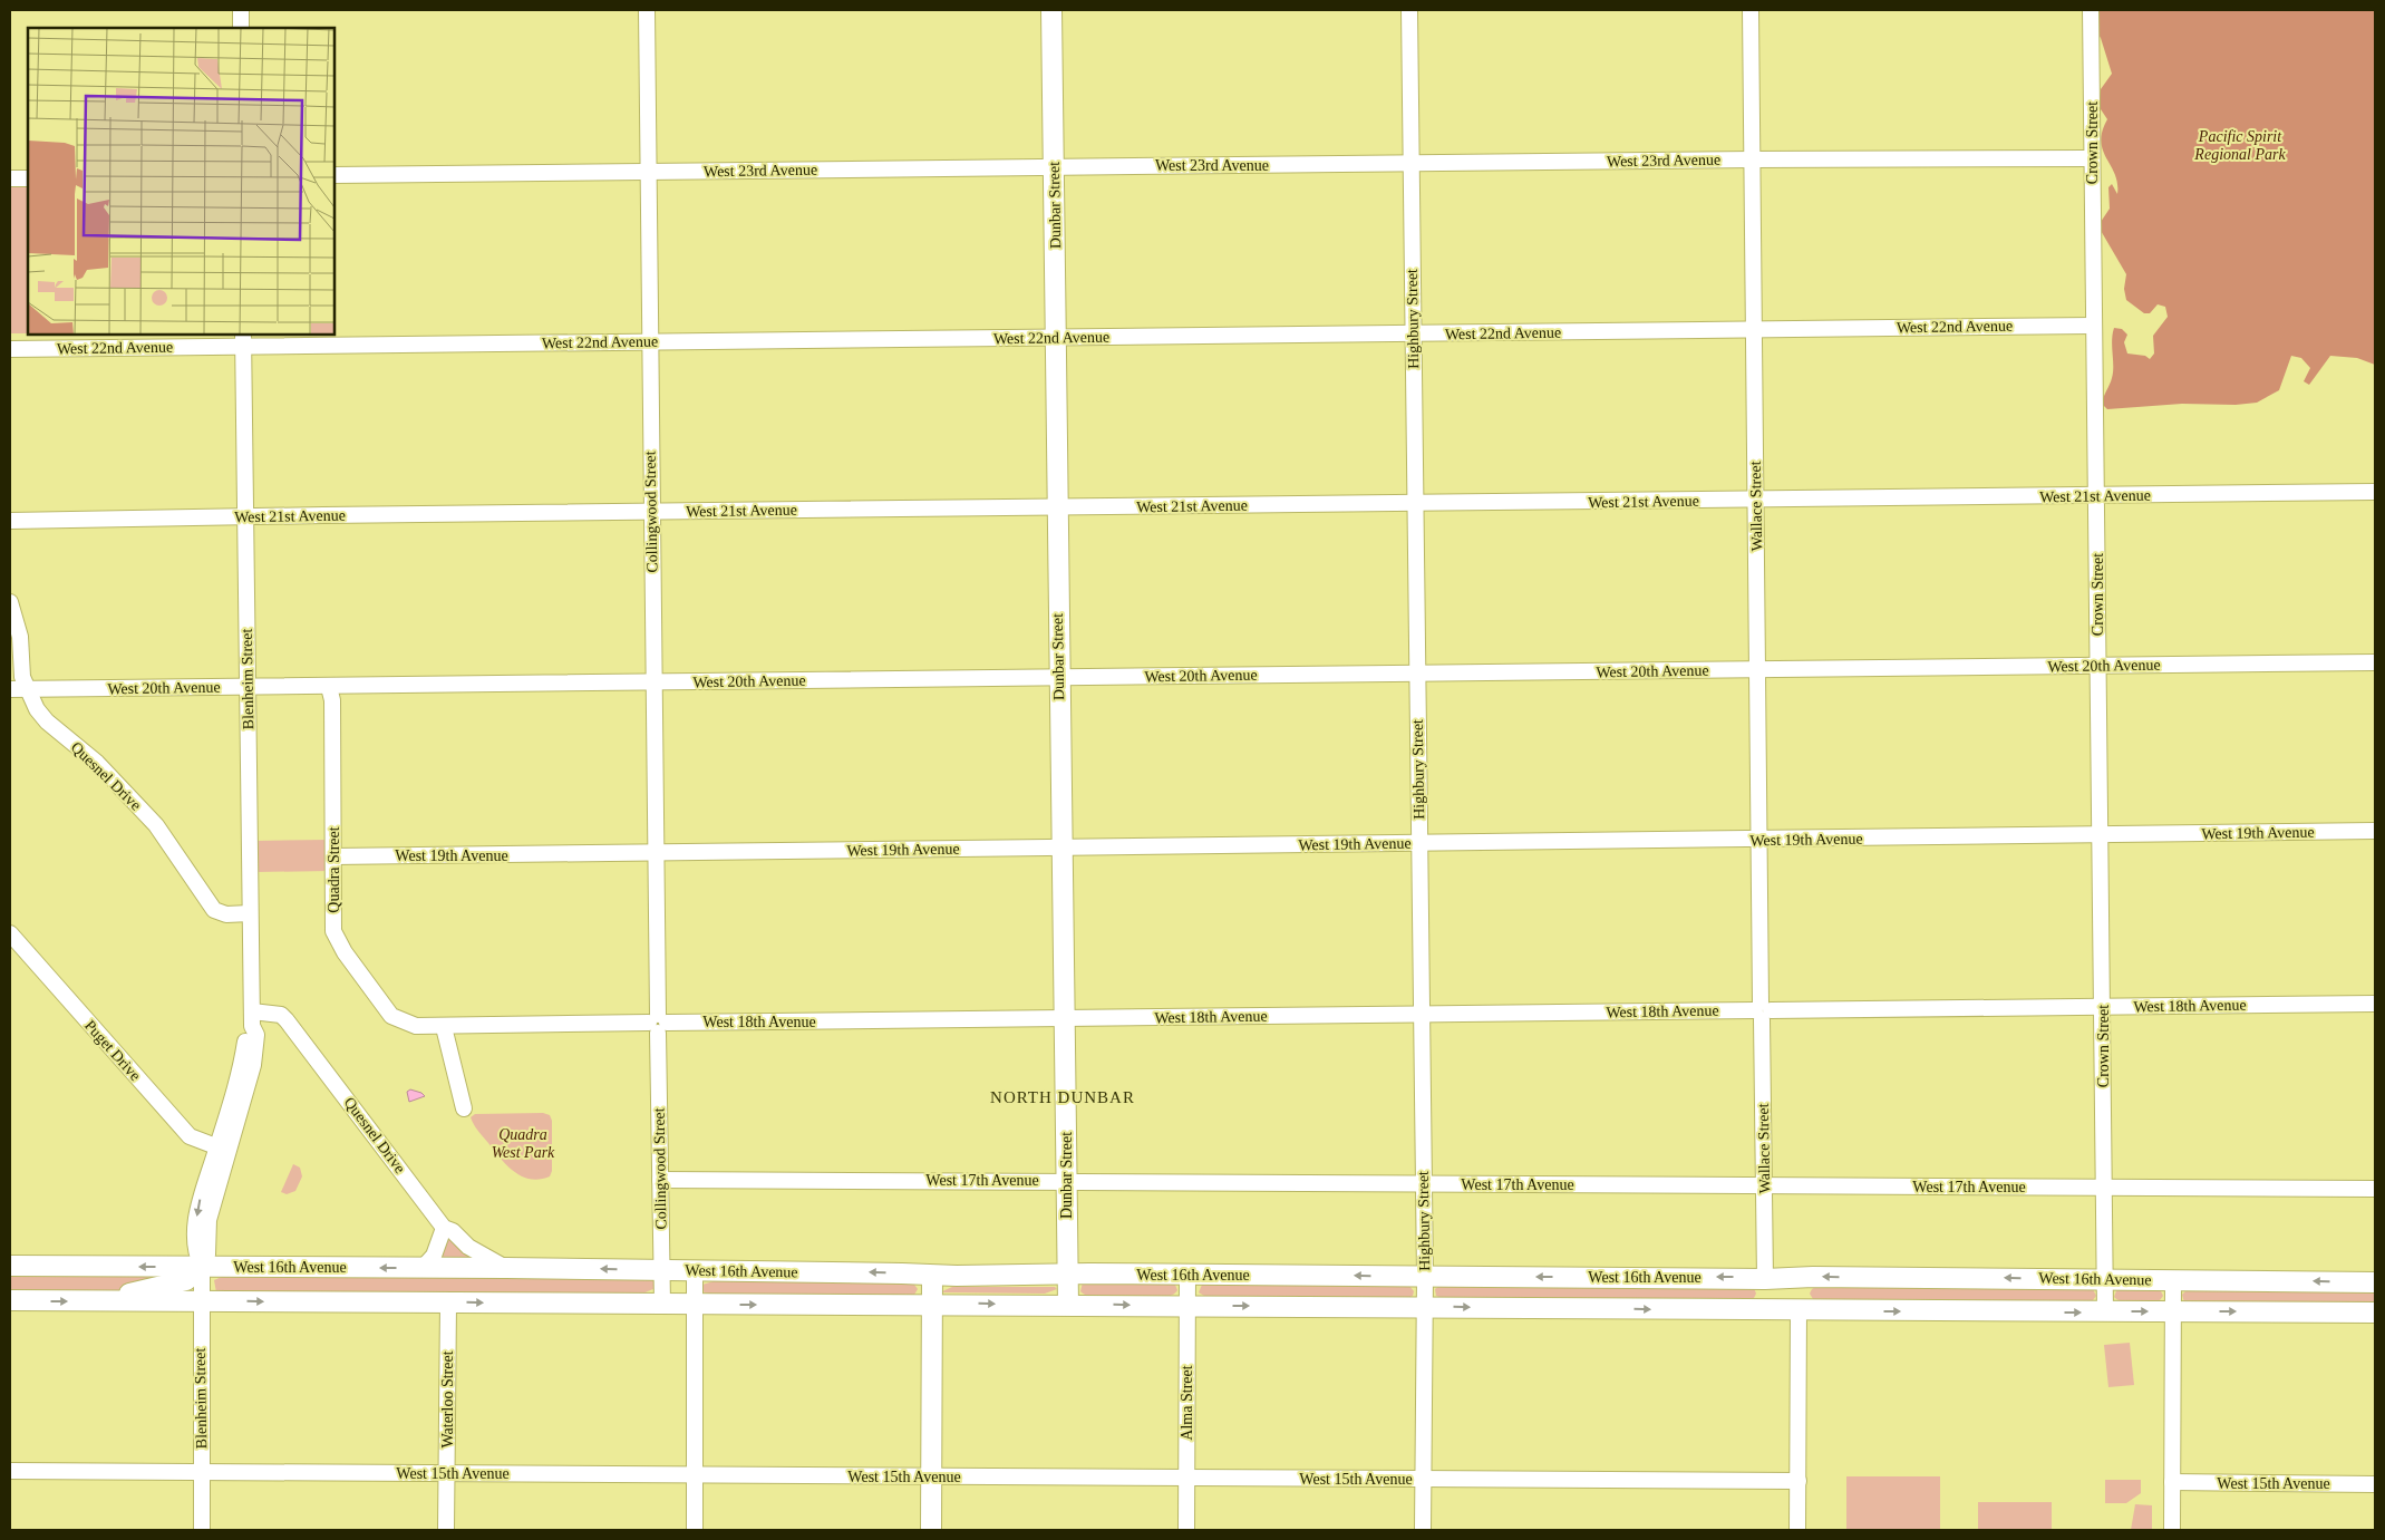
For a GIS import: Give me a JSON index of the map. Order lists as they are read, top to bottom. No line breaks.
{"streets":{"main road":["Dunbar Street","West 16th Avenue"],"street":["Crown Street","West 23rd Avenue","Highbury Street","West 22nd Avenue","West 21st Avenue","Wallace Street","Collingwood Street","West 20th Avenue","Blenheim Street","Quesnel Drive","West 19th Avenue","Quadra Street","West 18th Avenue","Puget Drive","West 17th Avenue","Waterloo Street","Alma Street","West 15th Avenue"]},"crossings":[["Crown Street","West 23rd Avenue"],["Crown Street","West 22nd Avenue"],["Crown Street","West 21st Avenue"],["Crown Street","West 20th Avenue"],["Crown Street","West 19th Avenue"],["Crown Street","West 18th Avenue"],["Crown Street","West 17th Avenue"],["Crown Street","West 16th Avenue"],["West 23rd Avenue","Dunbar Street"],["West 23rd Avenue","Highbury Street"],["West 23rd Avenue","Wallace Street"],["West 23rd Avenue","Collingwood Street"],["Dunbar Street","West 22nd Avenue"],["Dunbar Street","West 21st Avenue"],["Dunbar Street","West 20th Avenue"],["Dunbar Street","West 19th Avenue"],["Dunbar Street","West 18th Avenue"],["Dunbar Street","West 17th Avenue"],["Dunbar Street","West 16th Avenue"],["Highbury Street","West 22nd Avenue"],["Highbury Street","West 21st Avenue"],["Highbury Street","West 20th Avenue"],["Highbury Street","West 19th Avenue"],["Highbury Street","West 18th Avenue"],["Highbury Street","West 17th Avenue"],["Highbury Street","West 16th Avenue"],["Highbury Street","West 15th Avenue"],["West 22nd Avenue","Wallace Street"],["West 22nd Avenue","Collingwood Street"],["West 22nd Avenue","Blenheim Street"],["West 21st Avenue","Wallace Street"],["West 21st Avenue","Collingwood Street"],["West 21st Avenue","Blenheim Street"],["Wallace Street","West 20th Avenue"],["Wallace Street","West 19th Avenue"],["Wallace Street","West 18th Avenue"],["Wallace Street","West 17th Avenue"],["Wallace Street","West 16th Avenue"],["Collingwood Street","West 20th Avenue"],["Collingwood Street","West 19th Avenue"],["Collingwood Street","West 18th Avenue"],["Collingwood Street","West 17th Avenue"],["Collingwood Street","West 16th Avenue"],["West 20th Avenue","Blenheim Street"],["West 20th Avenue","Quesnel Drive"],["West 20th Avenue","Quadra Street"],["Blenheim Street","Quesnel Drive"],["Blenheim Street","Puget Drive"],["Blenheim Street","West 16th Avenue"],["Blenheim Street","West 15th Avenue"],["Quesnel Drive","West 16th Avenue"],["West 19th Avenue","Quadra Street"],["Quadra Street","West 18th Avenue"],["West 16th Avenue","Waterloo Street"],["West 16th Avenue","Alma Street"],["Waterloo Street","West 15th Avenue"],["Alma Street","West 15th Avenue"]],"districts":["NORTH DUNBAR"],"parks":["Pacific Spirit Regional Park","Quadra West Park"]}
